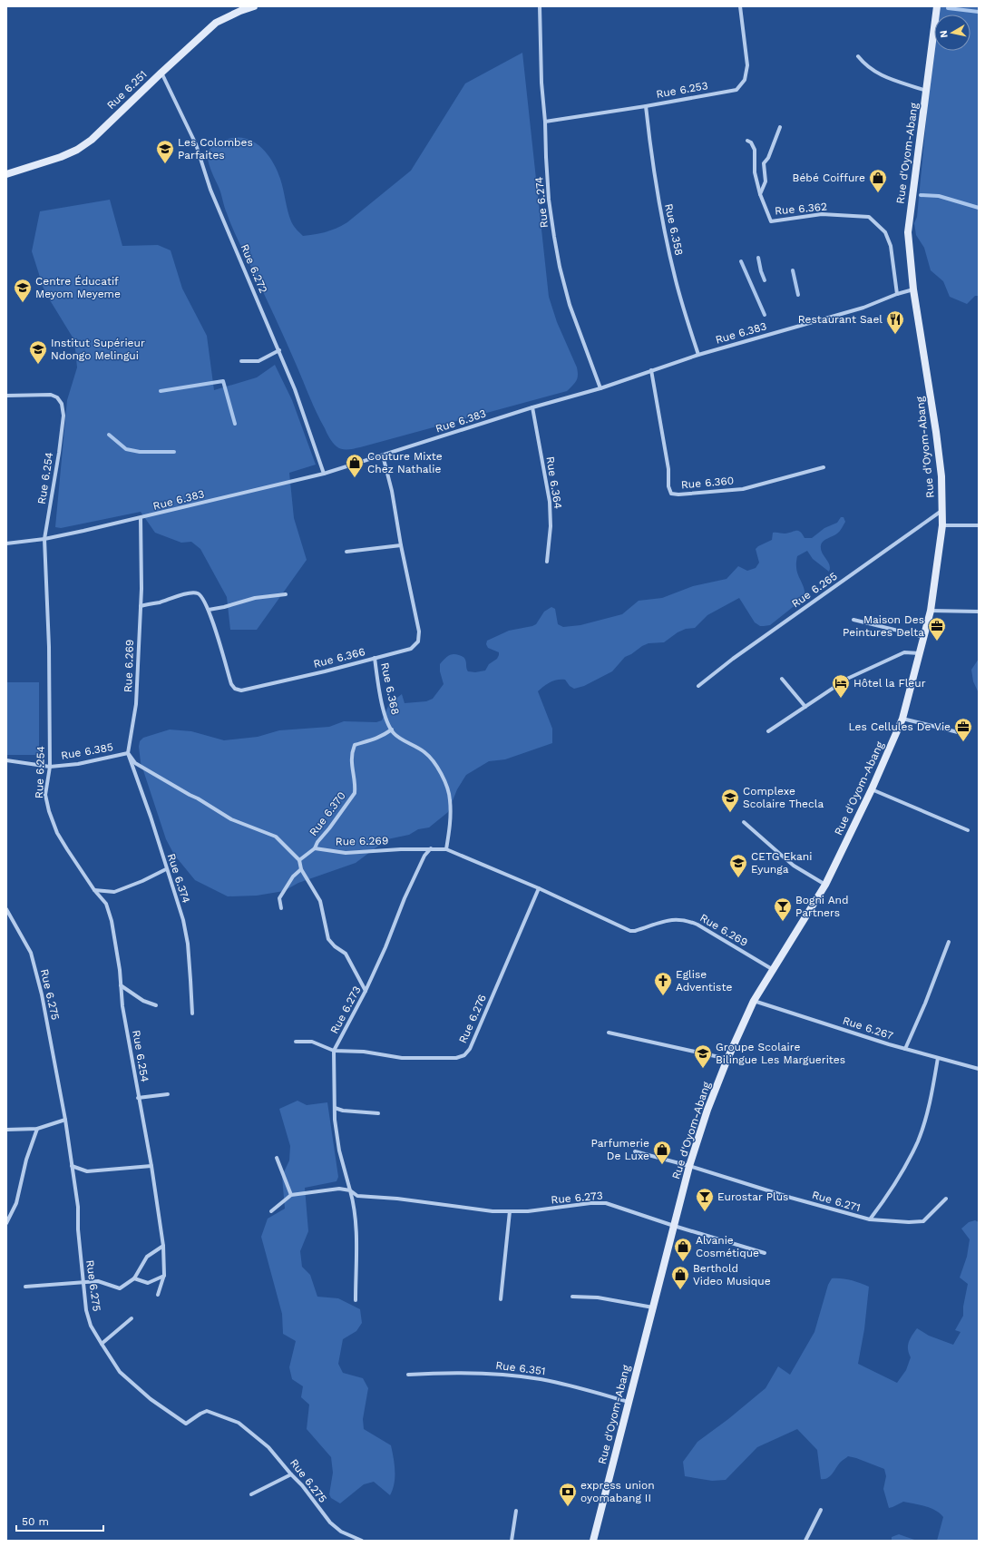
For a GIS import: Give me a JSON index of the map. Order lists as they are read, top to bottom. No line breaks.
{"streets":{"main road":["Rue 6.251","Rue d'Oyom-Abang"],"street":["Rue 6.253","Rue 6.274","Rue 6.362","Rue 6.358","Rue 6.272","Rue 6.383","Rue 6.254","Rue 6.364","Rue 6.360","Rue 6.265","Rue 6.366","Rue 6.269","Rue 6.368","Rue 6.385","Rue 6.370","Rue 6.374","Rue 6.275","Rue 6.273","Rue 6.276","Rue 6.267","Rue 6.271","Rue 6.351"]},"crossings":[["Rue 6.251","Rue 6.272"],["Rue 6.253","Rue 6.274"],["Rue 6.253","Rue 6.358"],["Rue d'Oyom-Abang","Rue 6.383"],["Rue d'Oyom-Abang","Rue 6.265"],["Rue d'Oyom-Abang","Rue 6.269"],["Rue d'Oyom-Abang","Rue 6.273"],["Rue d'Oyom-Abang","Rue 6.267"],["Rue d'Oyom-Abang","Rue 6.271"],["Rue d'Oyom-Abang","Rue 6.351"],["Rue 6.274","Rue 6.383"],["Rue 6.362","Rue 6.383"],["Rue 6.358","Rue 6.383"],["Rue 6.272","Rue 6.383"],["Rue 6.383","Rue 6.254"],["Rue 6.383","Rue 6.364"],["Rue 6.383","Rue 6.360"],["Rue 6.383","Rue 6.366"],["Rue 6.383","Rue 6.269"],["Rue 6.254","Rue 6.385"],["Rue 6.366","Rue 6.269"],["Rue 6.366","Rue 6.368"],["Rue 6.269","Rue 6.368"],["Rue 6.269","Rue 6.385"],["Rue 6.269","Rue 6.370"],["Rue 6.269","Rue 6.374"],["Rue 6.269","Rue 6.273"],["Rue 6.269","Rue 6.276"],["Rue 6.368","Rue 6.370"],["Rue 6.385","Rue 6.374"],["Rue 6.273","Rue 6.276"],["Rue 6.267","Rue 6.271"]],"places":{"school or university":["Les Colombes Parfaites","Centre Éducatif Meyom Meyeme","Institut Supérieur Ndongo Melingui","Complexe Scolaire Thecla","CETG Ekani Eyunga","Groupe Scolaire Bilingue Les Marguerites"],"shop":["Bébé Coiffure","Couture Mixte Chez Nathalie","Parfumerie De Luxe","Alvanie Cosmétique","Berthold Video Musique"],"restaurant":["Restaurant Sael"],"office":["Maison Des Peintures Delta","Les Cellules De Vie"],"hotel":["Hôtel la Fleur"],"bar":["Bogni And Partners","Eurostar Plus"],"church":["Eglise Adventiste"],"bank":["express union oyomabang II"]},"scale_bar":"50 m","north":"left"}
